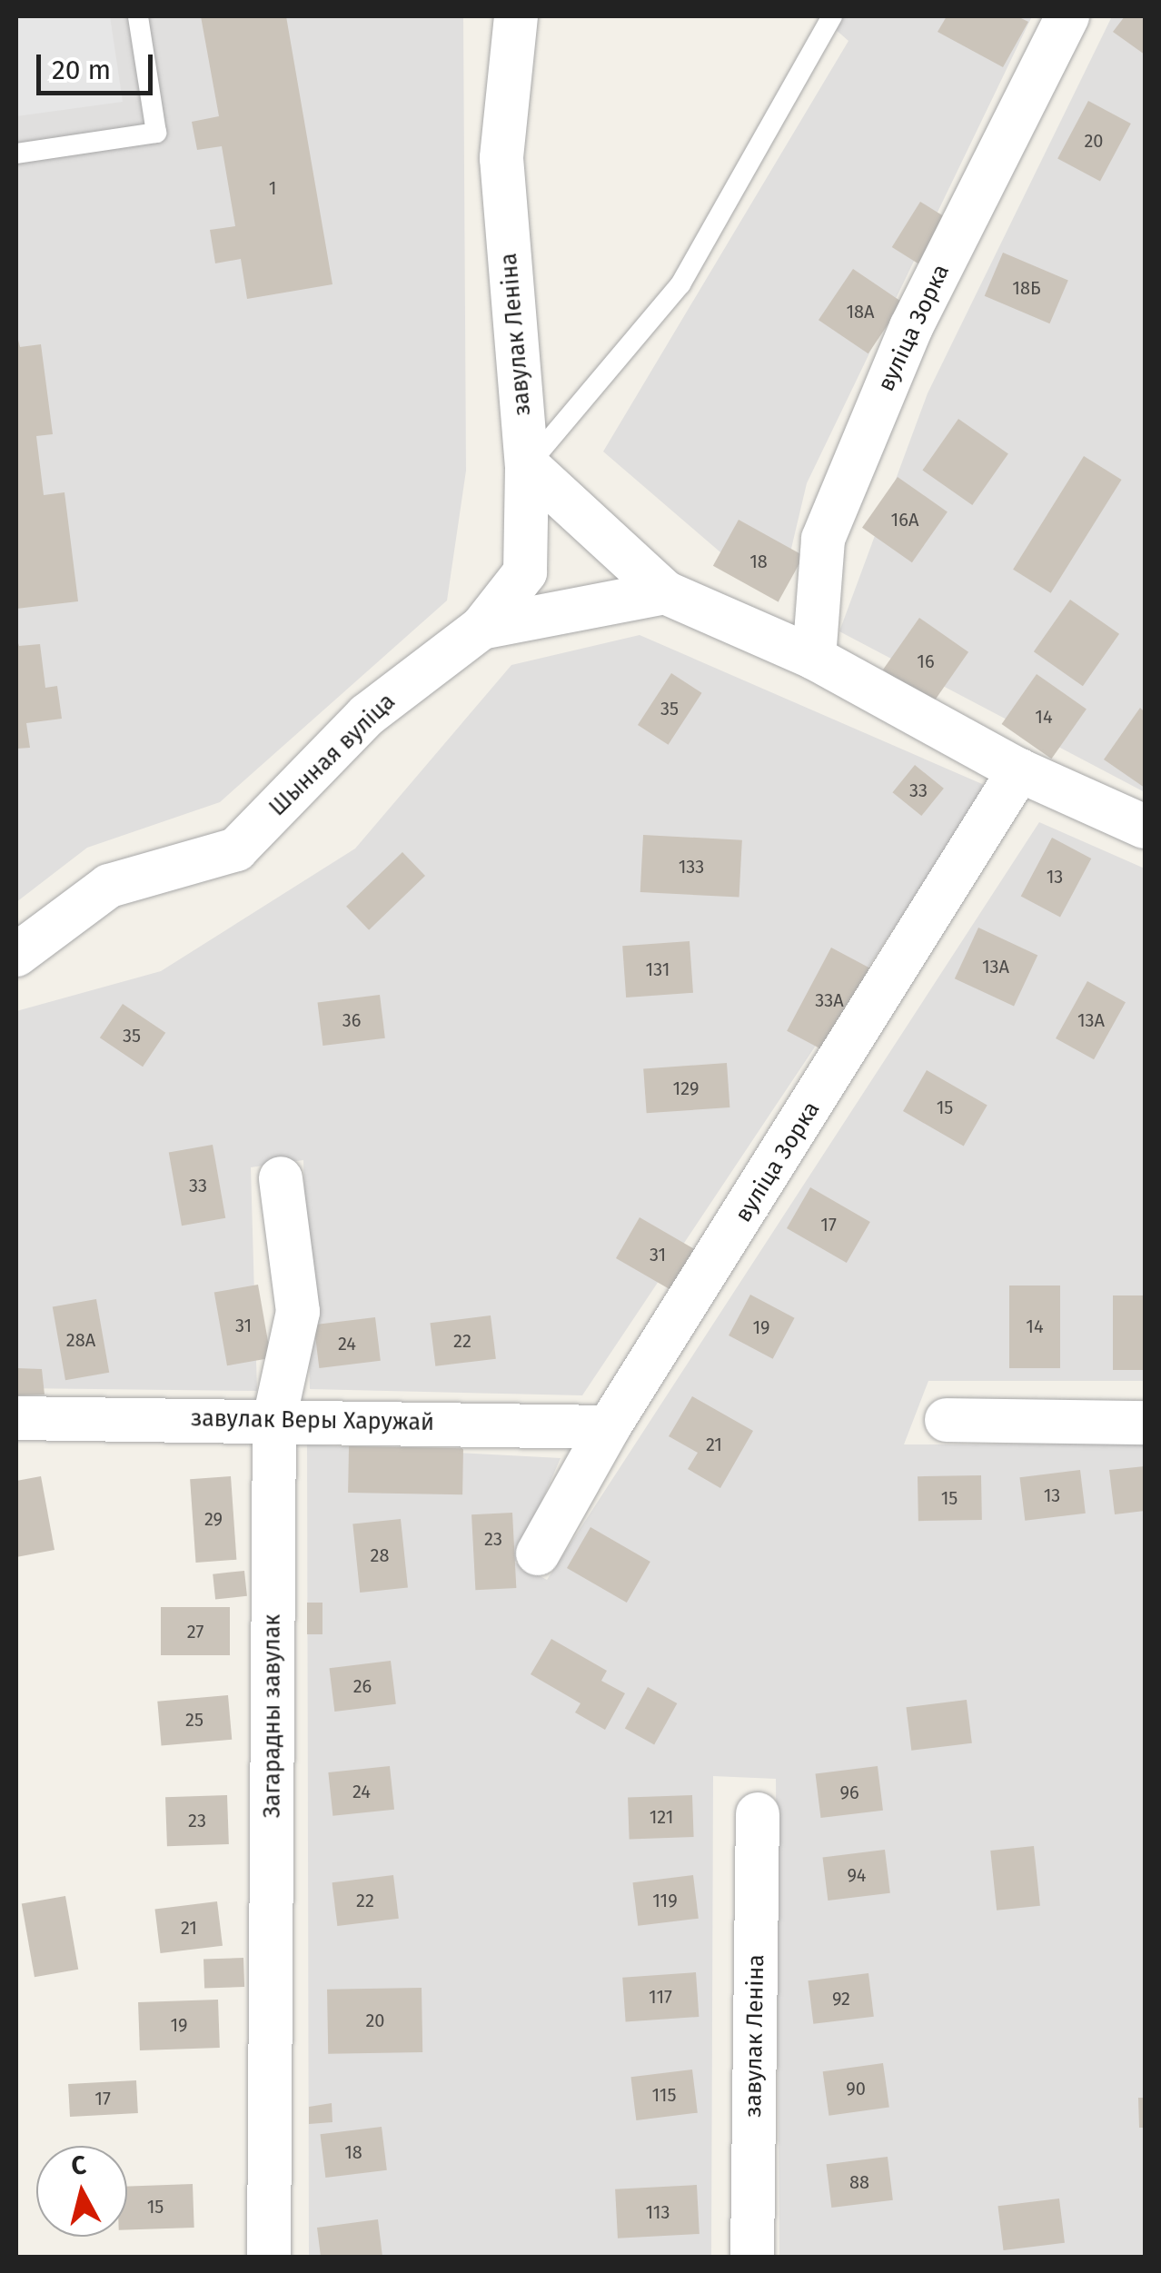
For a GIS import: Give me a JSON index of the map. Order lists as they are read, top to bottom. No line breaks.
{"streets":{"street":["вуліца Зорка","завулак Леніна","Шынная вуліца","завулак Веры Харужай","Загарадны завулак"]},"crossings":[["вуліца Зорка","завулак Веры Харужай"],["завулак Леніна","Шынная вуліца"],["завулак Веры Харужай","Загарадны завулак"]],"house_numbers":["20","1","18Б","18А","16А","18","16","35","14","33","133","13","13А","131","33А","36","13А","35","129","15","33","17","31","31","14","19","28А","22","24","21","13","15","29","23","28","27","26","25","24","96","121","23","94","22","119","21","117","92","20","19","90","115","17","18","88","15","113"],"scale_bar":"20 m","north":"top"}
